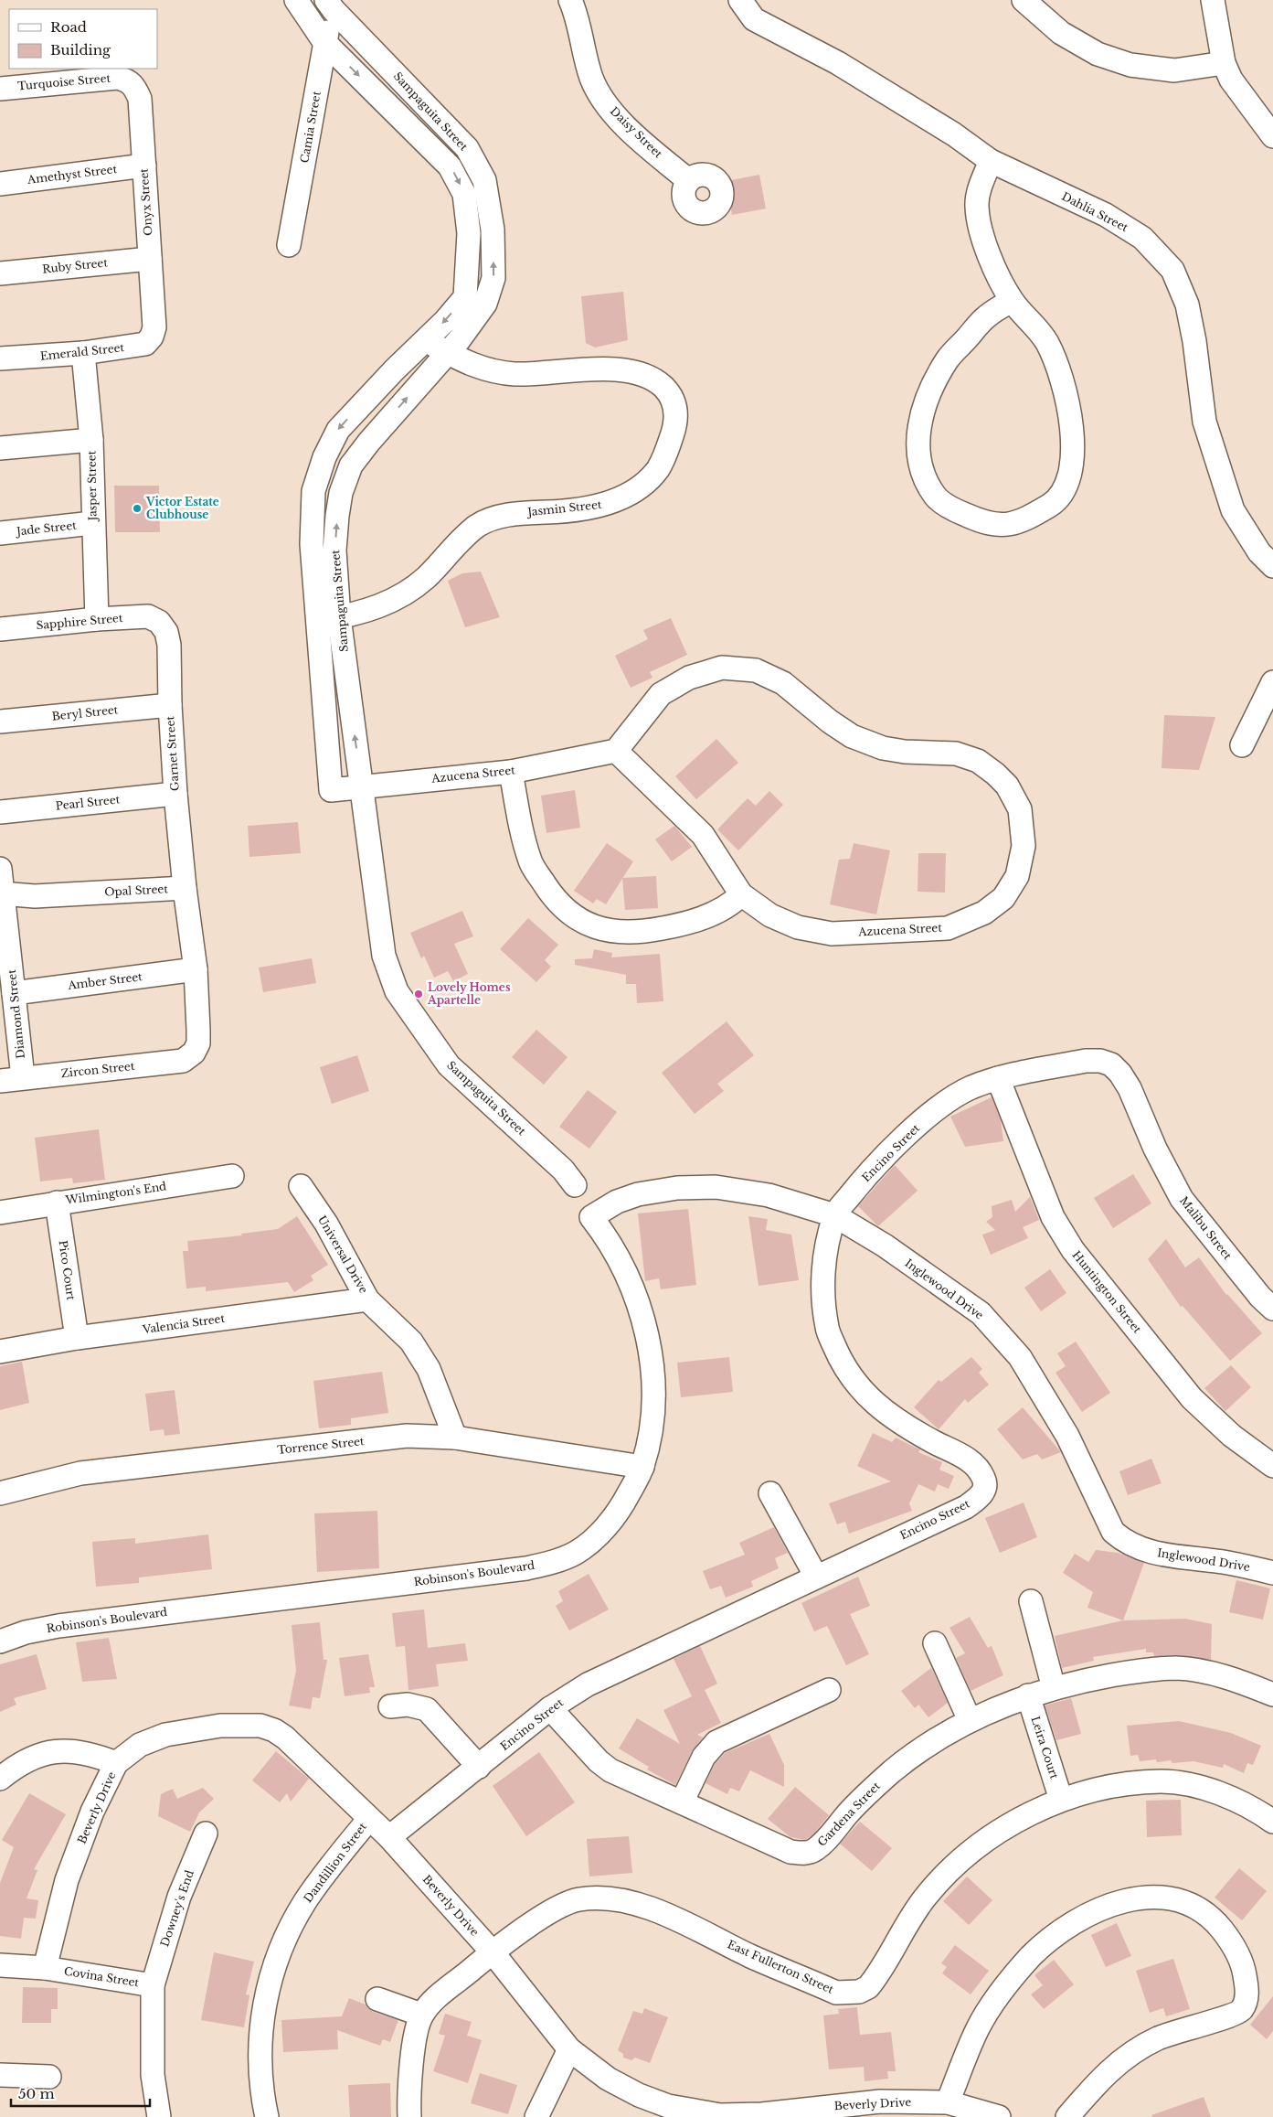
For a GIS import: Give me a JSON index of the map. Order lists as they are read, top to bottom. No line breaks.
{"streets":{"street":["Turquoise Street","Sampaguita Street","Camia Street","Daisy Street","Amethyst Street","Onyx Street","Dahlia Street","Ruby Street","Emerald Street","Jasper Street","Jasmin Street","Jade Street","Sapphire Street","Beryl Street","Garnet Street","Azucena Street","Pearl Street","Opal Street","Amber Street","Diamond Street","Zircon Street","Encino Street","Wilmington's End","Malibu Street","Universal Drive","Pico Court","Inglewood Drive","Huntington Street","Valencia Street","Torrence Street","Robinson's Boulevard","Leira Court","Beverly Drive","Gardena Street","Dandillion Street","Downey's End","East Fullerton Street","Covina Street"]},"crossings":[["Turquoise Street","Onyx Street"],["Sampaguita Street","Camia Street"],["Sampaguita Street","Jasmin Street"],["Sampaguita Street","Azucena Street"],["Amethyst Street","Onyx Street"],["Onyx Street","Ruby Street"],["Onyx Street","Emerald Street"],["Emerald Street","Jasper Street"],["Jasper Street","Jade Street"],["Jasper Street","Sapphire Street"],["Sapphire Street","Garnet Street"],["Beryl Street","Garnet Street"],["Garnet Street","Pearl Street"],["Garnet Street","Opal Street"],["Opal Street","Amber Street"],["Opal Street","Diamond Street"],["Opal Street","Zircon Street"],["Amber Street","Diamond Street"],["Diamond Street","Zircon Street"],["Encino Street","Malibu Street"],["Encino Street","Inglewood Drive"],["Encino Street","Huntington Street"],["Encino Street","Beverly Drive"],["Encino Street","Gardena Street"],["Wilmington's End","Pico Court"],["Universal Drive","Valencia Street"],["Universal Drive","Torrence Street"],["Pico Court","Valencia Street"],["Inglewood Drive","Robinson's Boulevard"],["Torrence Street","Robinson's Boulevard"],["Leira Court","Gardena Street"],["Leira Court","East Fullerton Street"],["Beverly Drive","Dandillion Street"],["Beverly Drive","East Fullerton Street"],["Beverly Drive","Covina Street"],["Downey's End","Covina Street"]],"places":["Victor Estate Clubhouse","Lovely Homes Apartelle"],"legend":["Road","Building"],"scale_bar":"50 m"}
